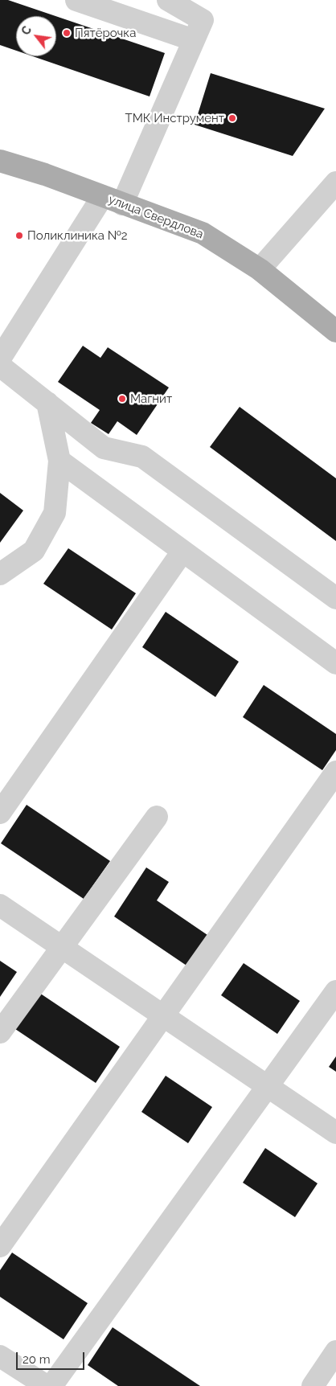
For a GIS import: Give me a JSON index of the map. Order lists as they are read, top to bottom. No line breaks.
{"streets":{"main road":["улица Свердлова"]},"places":["Пятёрочка","ТМК Инструмент","Поликлиника №2","Магнит"],"scale_bar":"20 m","north":"top left"}
